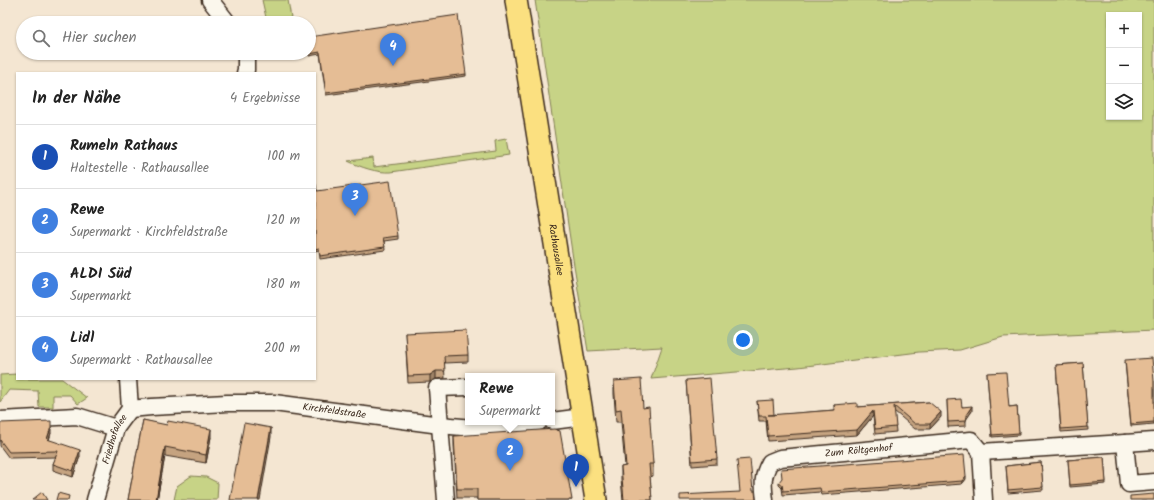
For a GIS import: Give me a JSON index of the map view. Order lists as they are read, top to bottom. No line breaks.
{"streets":{"main road":["Rathausallee"],"street":["Kirchfeldstraße","Friedhofallee","Zum Röltgenhof"]},"crossings":[["Kirchfeldstraße","Friedhofallee"]],"page":{"map_buttons":["+","−"],"search":"Hier suchen","pins":["4","3","2","1"],"heading":["In der Nähe","4 Ergebnisse"],"list":[{"mark":"1","name":"Rumeln Rathaus","note":"Haltestelle · Rathausallee","value":"100 m"},{"mark":"2","name":"Rewe","note":"Supermarkt · Kirchfeldstraße","value":"120 m"},{"mark":"3","name":"ALDI Süd","note":"Supermarkt","value":"180 m"},{"mark":"4","name":"Lidl","note":"Supermarkt · Rathausallee","value":"200 m"}],"popup":["Rewe","Supermarkt"]}}
